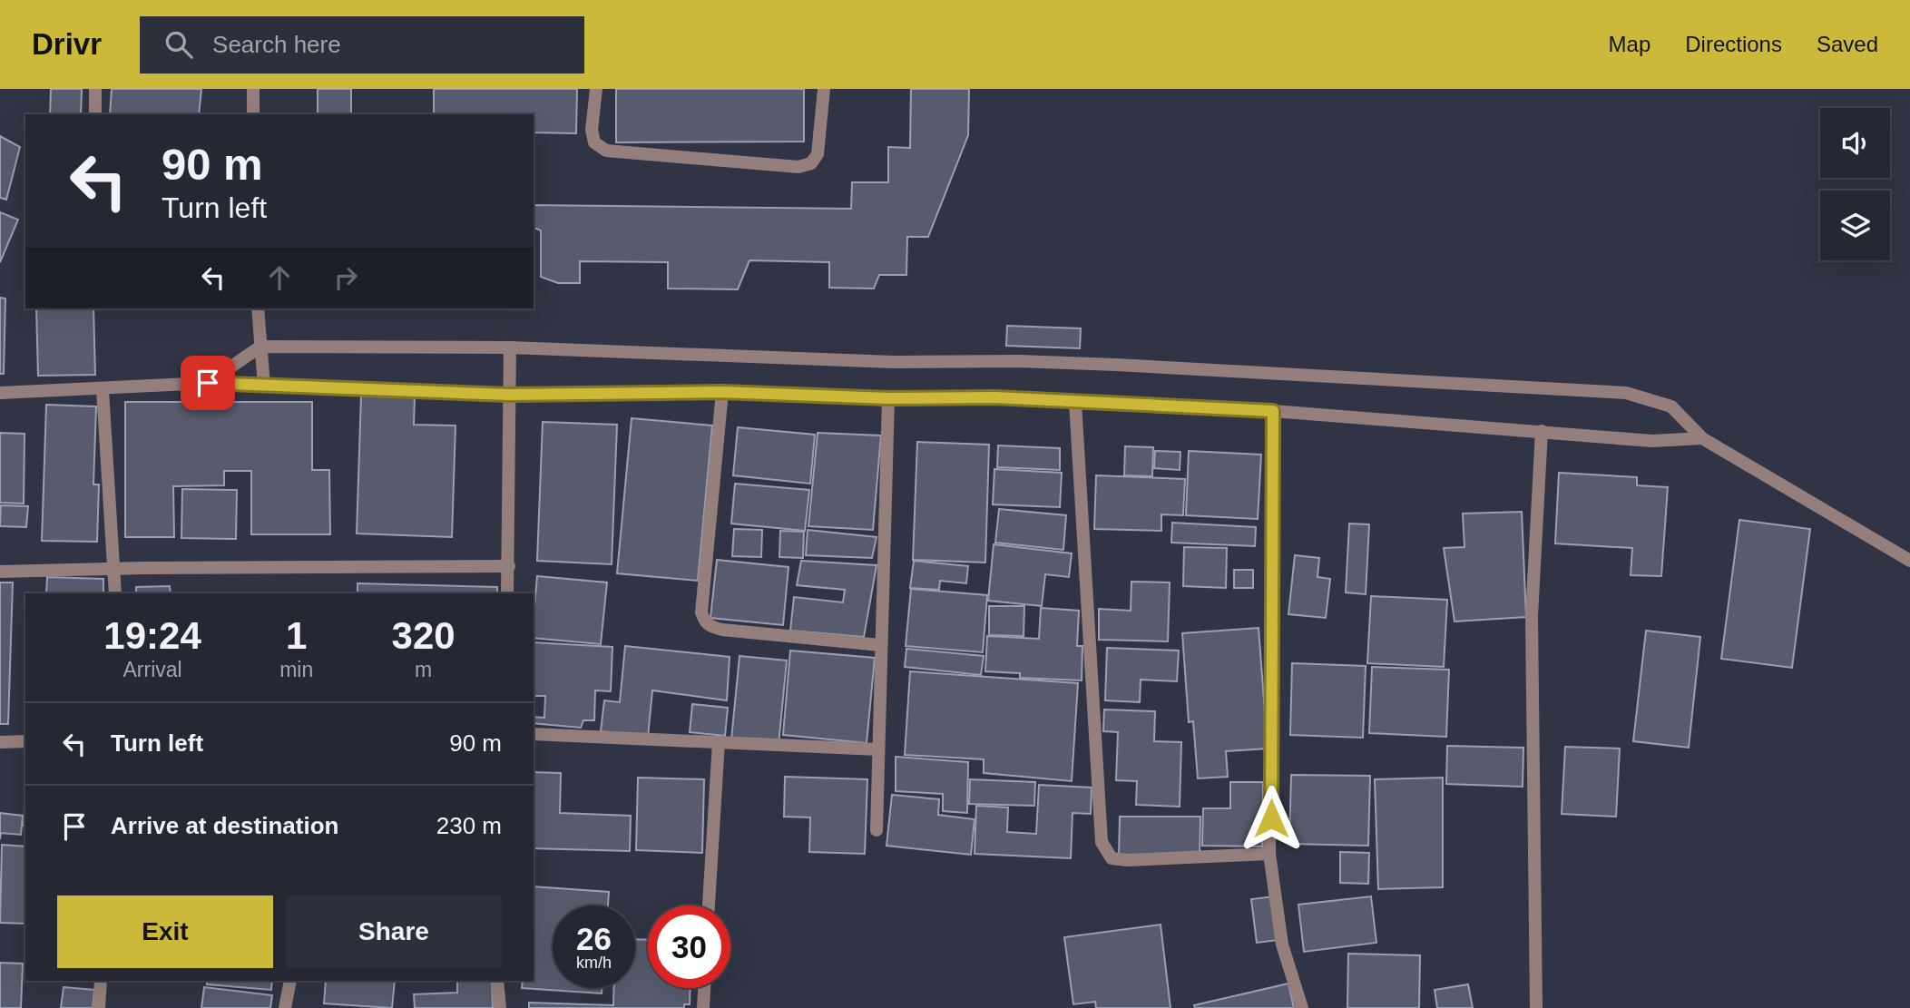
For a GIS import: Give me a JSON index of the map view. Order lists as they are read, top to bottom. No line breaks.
{"page":{"header":"Drivr","search":"Search here","nav":["Map","Directions","Saved"],"turn":["90 m","Turn left"],"eta":["19:24","Arrival","1","min","320","m"],"list":[{"name":"Turn left","value":"90 m"},{"name":"Arrive at destination","value":"230 m"}],"buttons":["Exit","Share"],"speed":"26 km/h","limit":"30"}}
